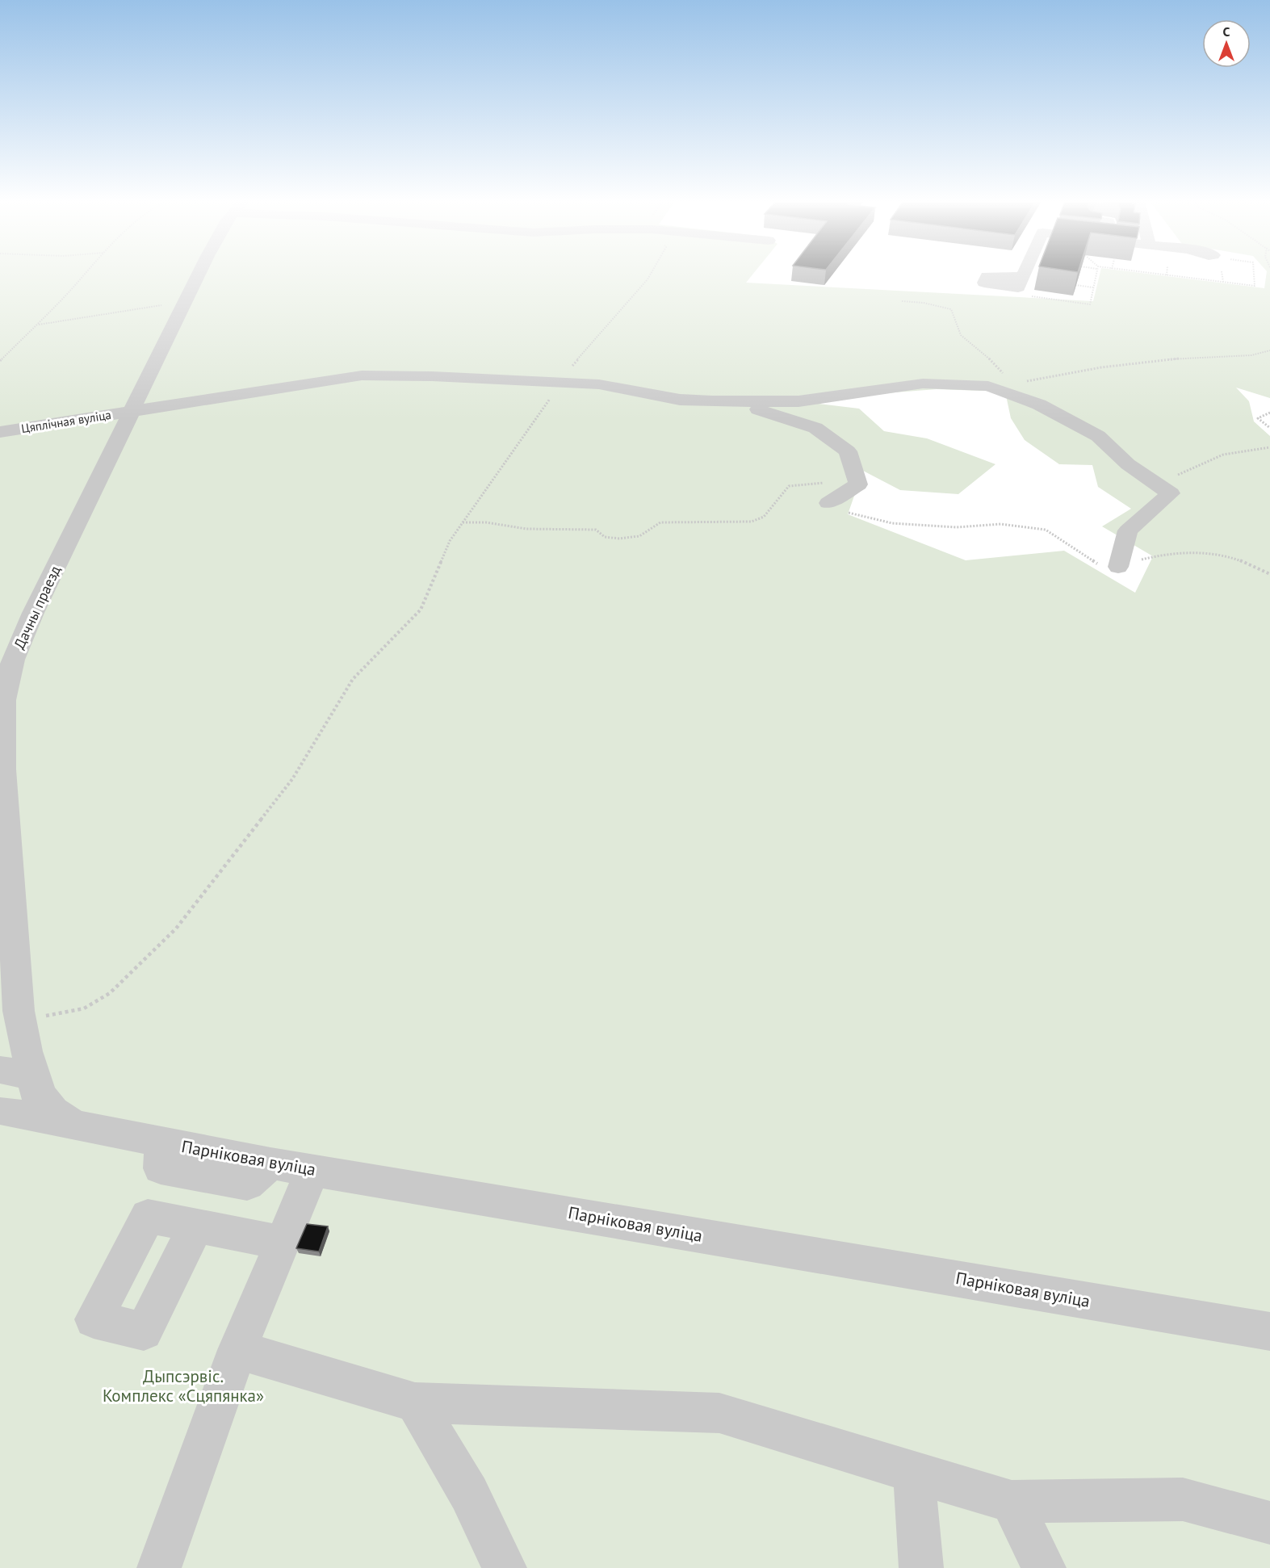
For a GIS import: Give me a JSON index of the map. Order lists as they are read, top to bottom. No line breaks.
{"streets":{"street":["Цяплічная вуліца","Дачны праезд","Парніковая вуліца"]},"crossings":[["Цяплічная вуліца","Дачны праезд"],["Дачны праезд","Парніковая вуліца"]],"parks":["Дыпсэрвіс. Комплекс «Сцяпянка»"],"north":"top"}
